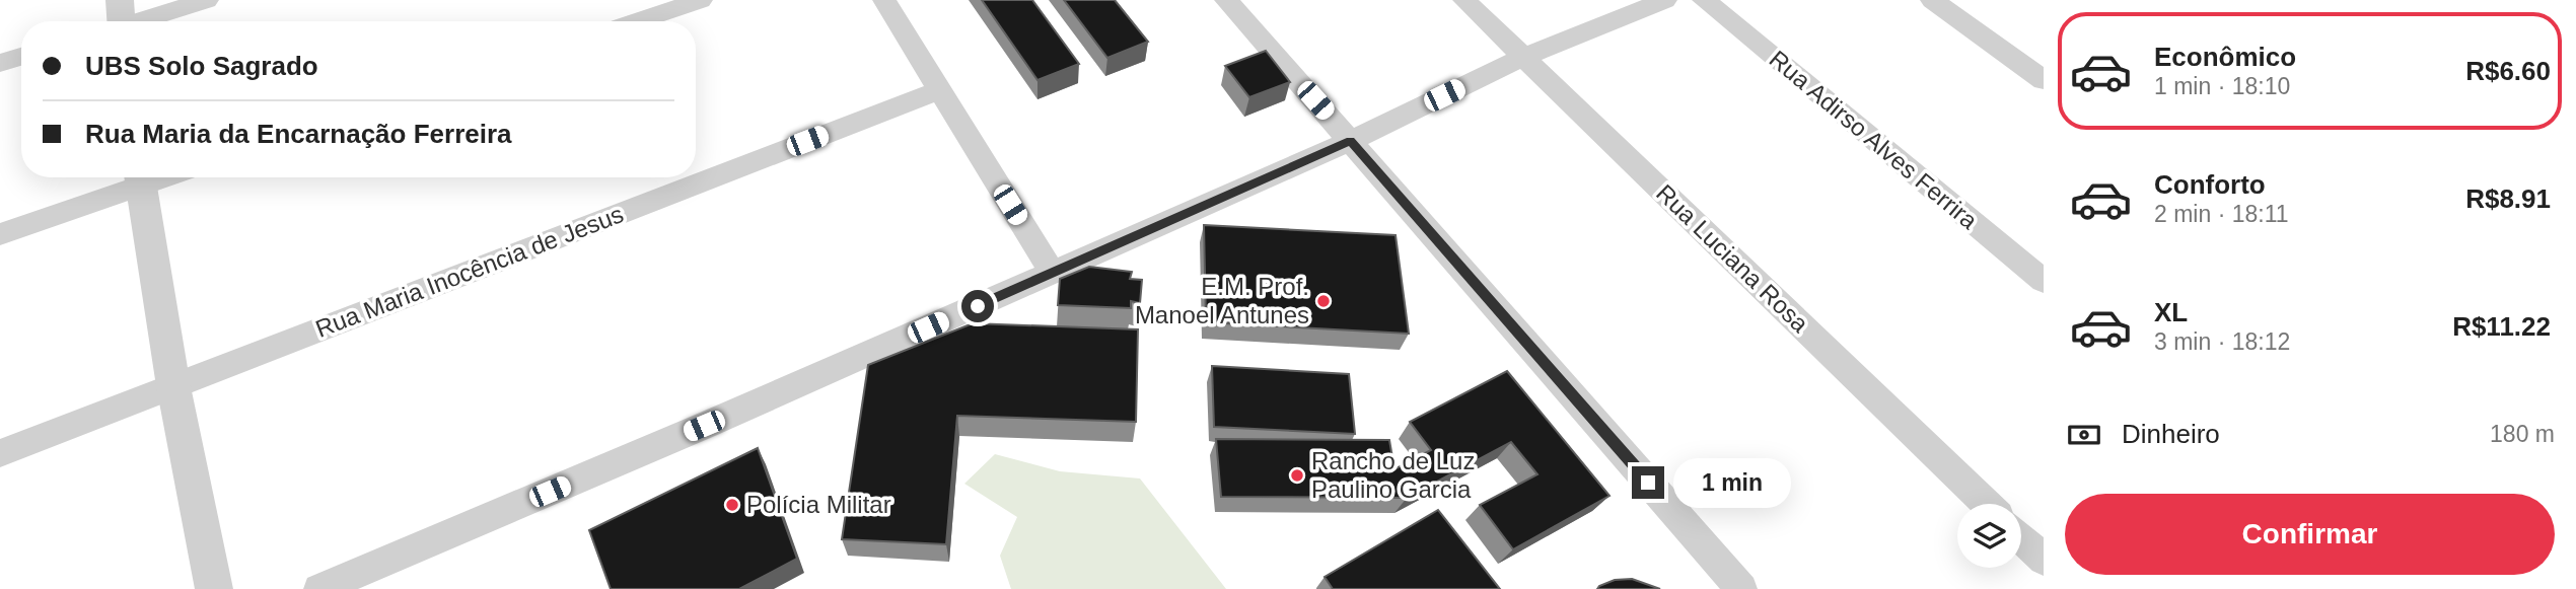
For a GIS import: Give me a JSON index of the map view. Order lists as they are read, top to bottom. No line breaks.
{"streets":{"street":["Rua Adirso Alves Ferrira","Rua Luciana Rosa","Rua Maria Inocência de Jesus"]},"places":["E.M. Prof. Manoel Antunes","Rancho de Luz Paulino Garcia","Polícia Militar"],"page":{"list":[{"name":"Econômico","note":"1 min · 18:10","value":"R$6.60"},{"name":"Conforto","note":"2 min · 18:11","value":"R$8.91"},{"name":"XL","note":"3 min · 18:12","value":"R$11.22"}],"banner":["UBS Solo Sagrado","Rua Maria da Encarnação Ferreira"],"pay":["Dinheiro","180 m"],"bubble":"1 min","buttons":"Confirmar"}}
